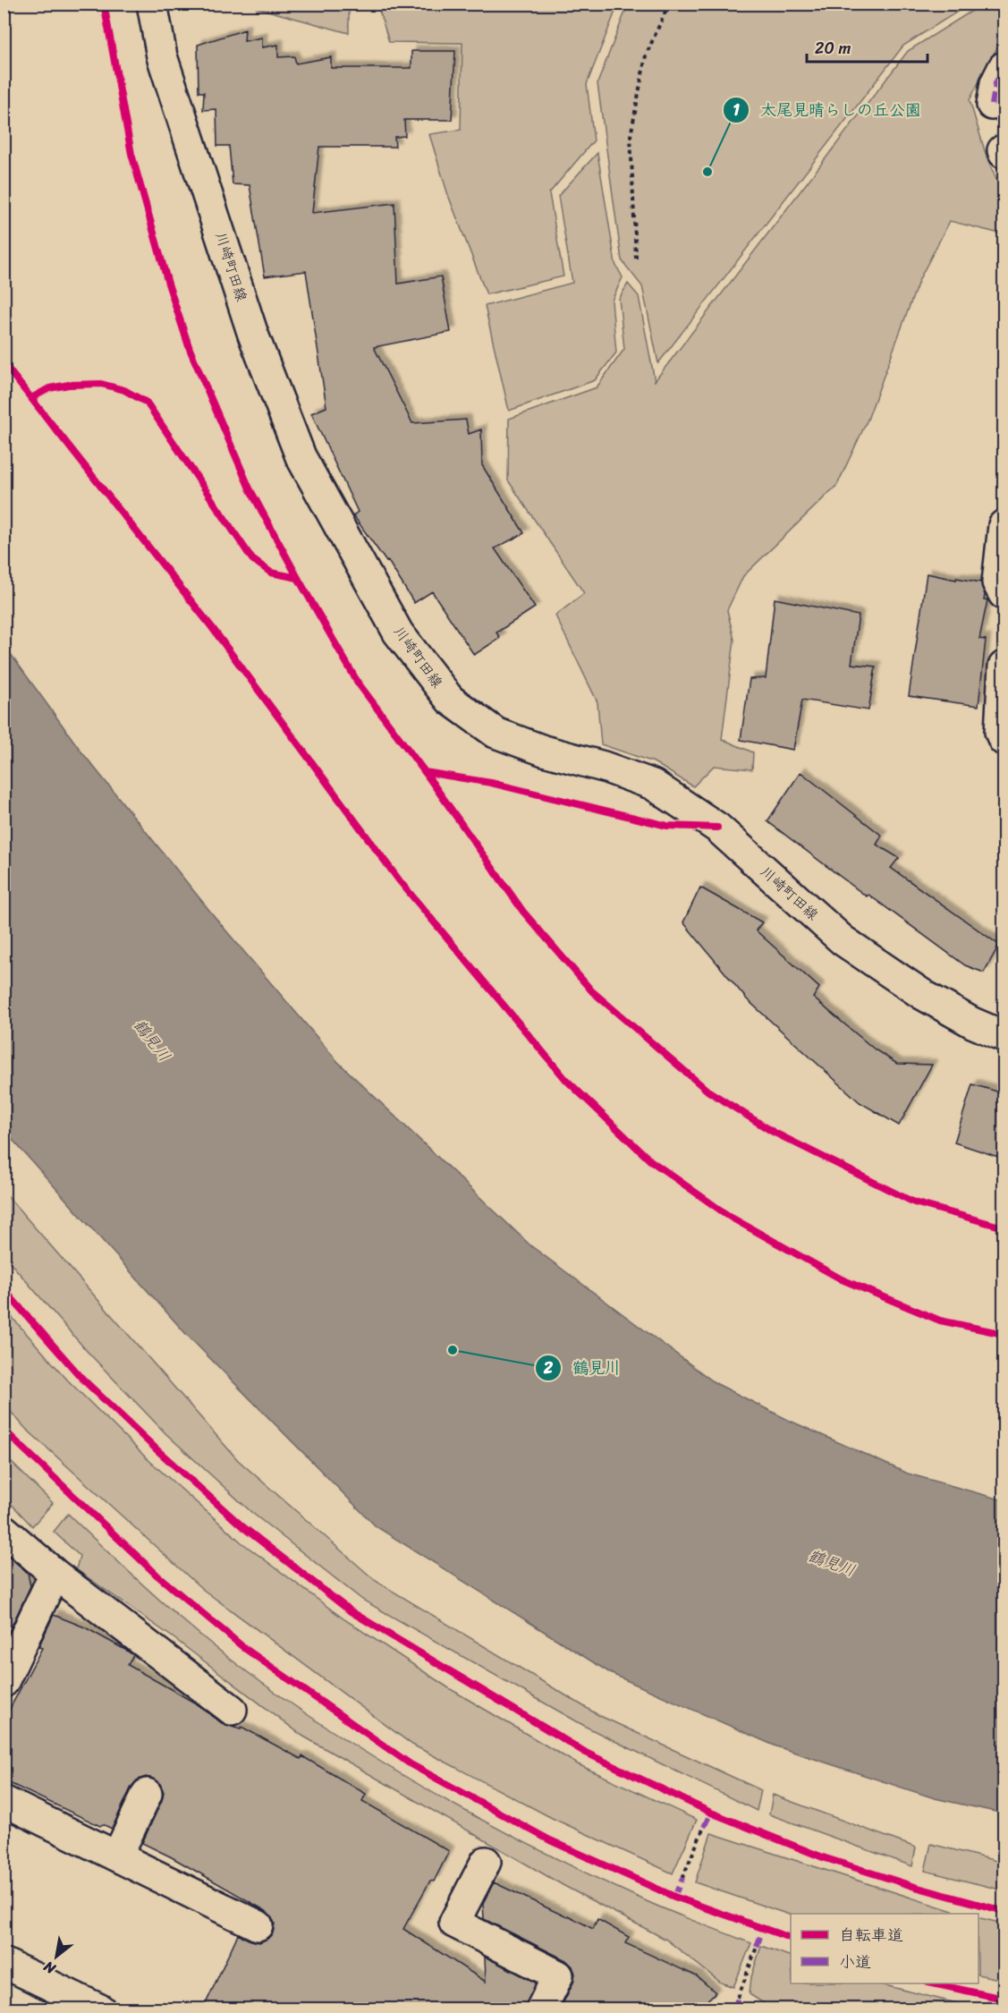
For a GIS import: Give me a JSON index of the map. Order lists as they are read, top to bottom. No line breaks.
{"streets":{"main road":["川崎町田線"]},"water":["鶴見川"],"places":["太尾見晴らしの丘公園","鶴見川"],"legend":["自転車道","小道"],"scale_bar":"20 m","north":"bottom left"}
